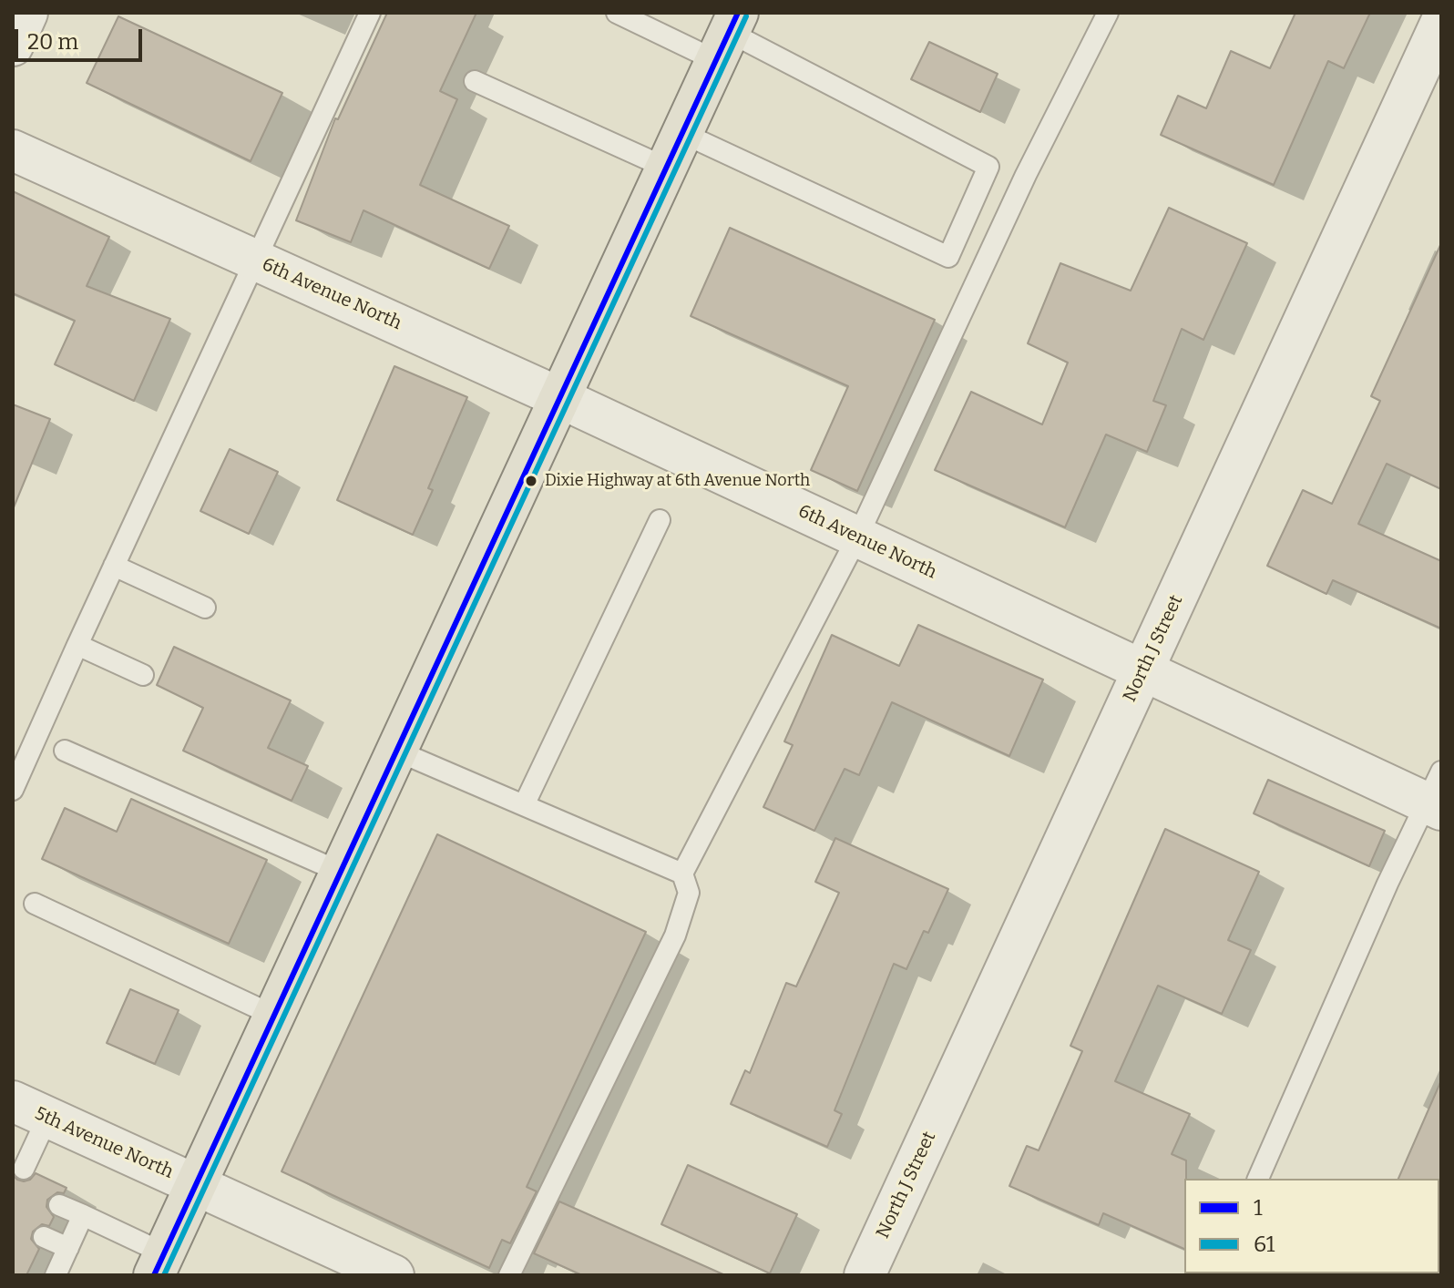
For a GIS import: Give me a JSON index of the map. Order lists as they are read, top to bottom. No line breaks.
{"streets":{"street":["6th Avenue North","North J Street","5th Avenue North"]},"crossings":[["6th Avenue North","North J Street"]],"places":["Dixie Highway at 6th Avenue North"],"lines":["transit line 1","transit line 61"],"legend":["1","61"],"scale_bar":"20 m"}
